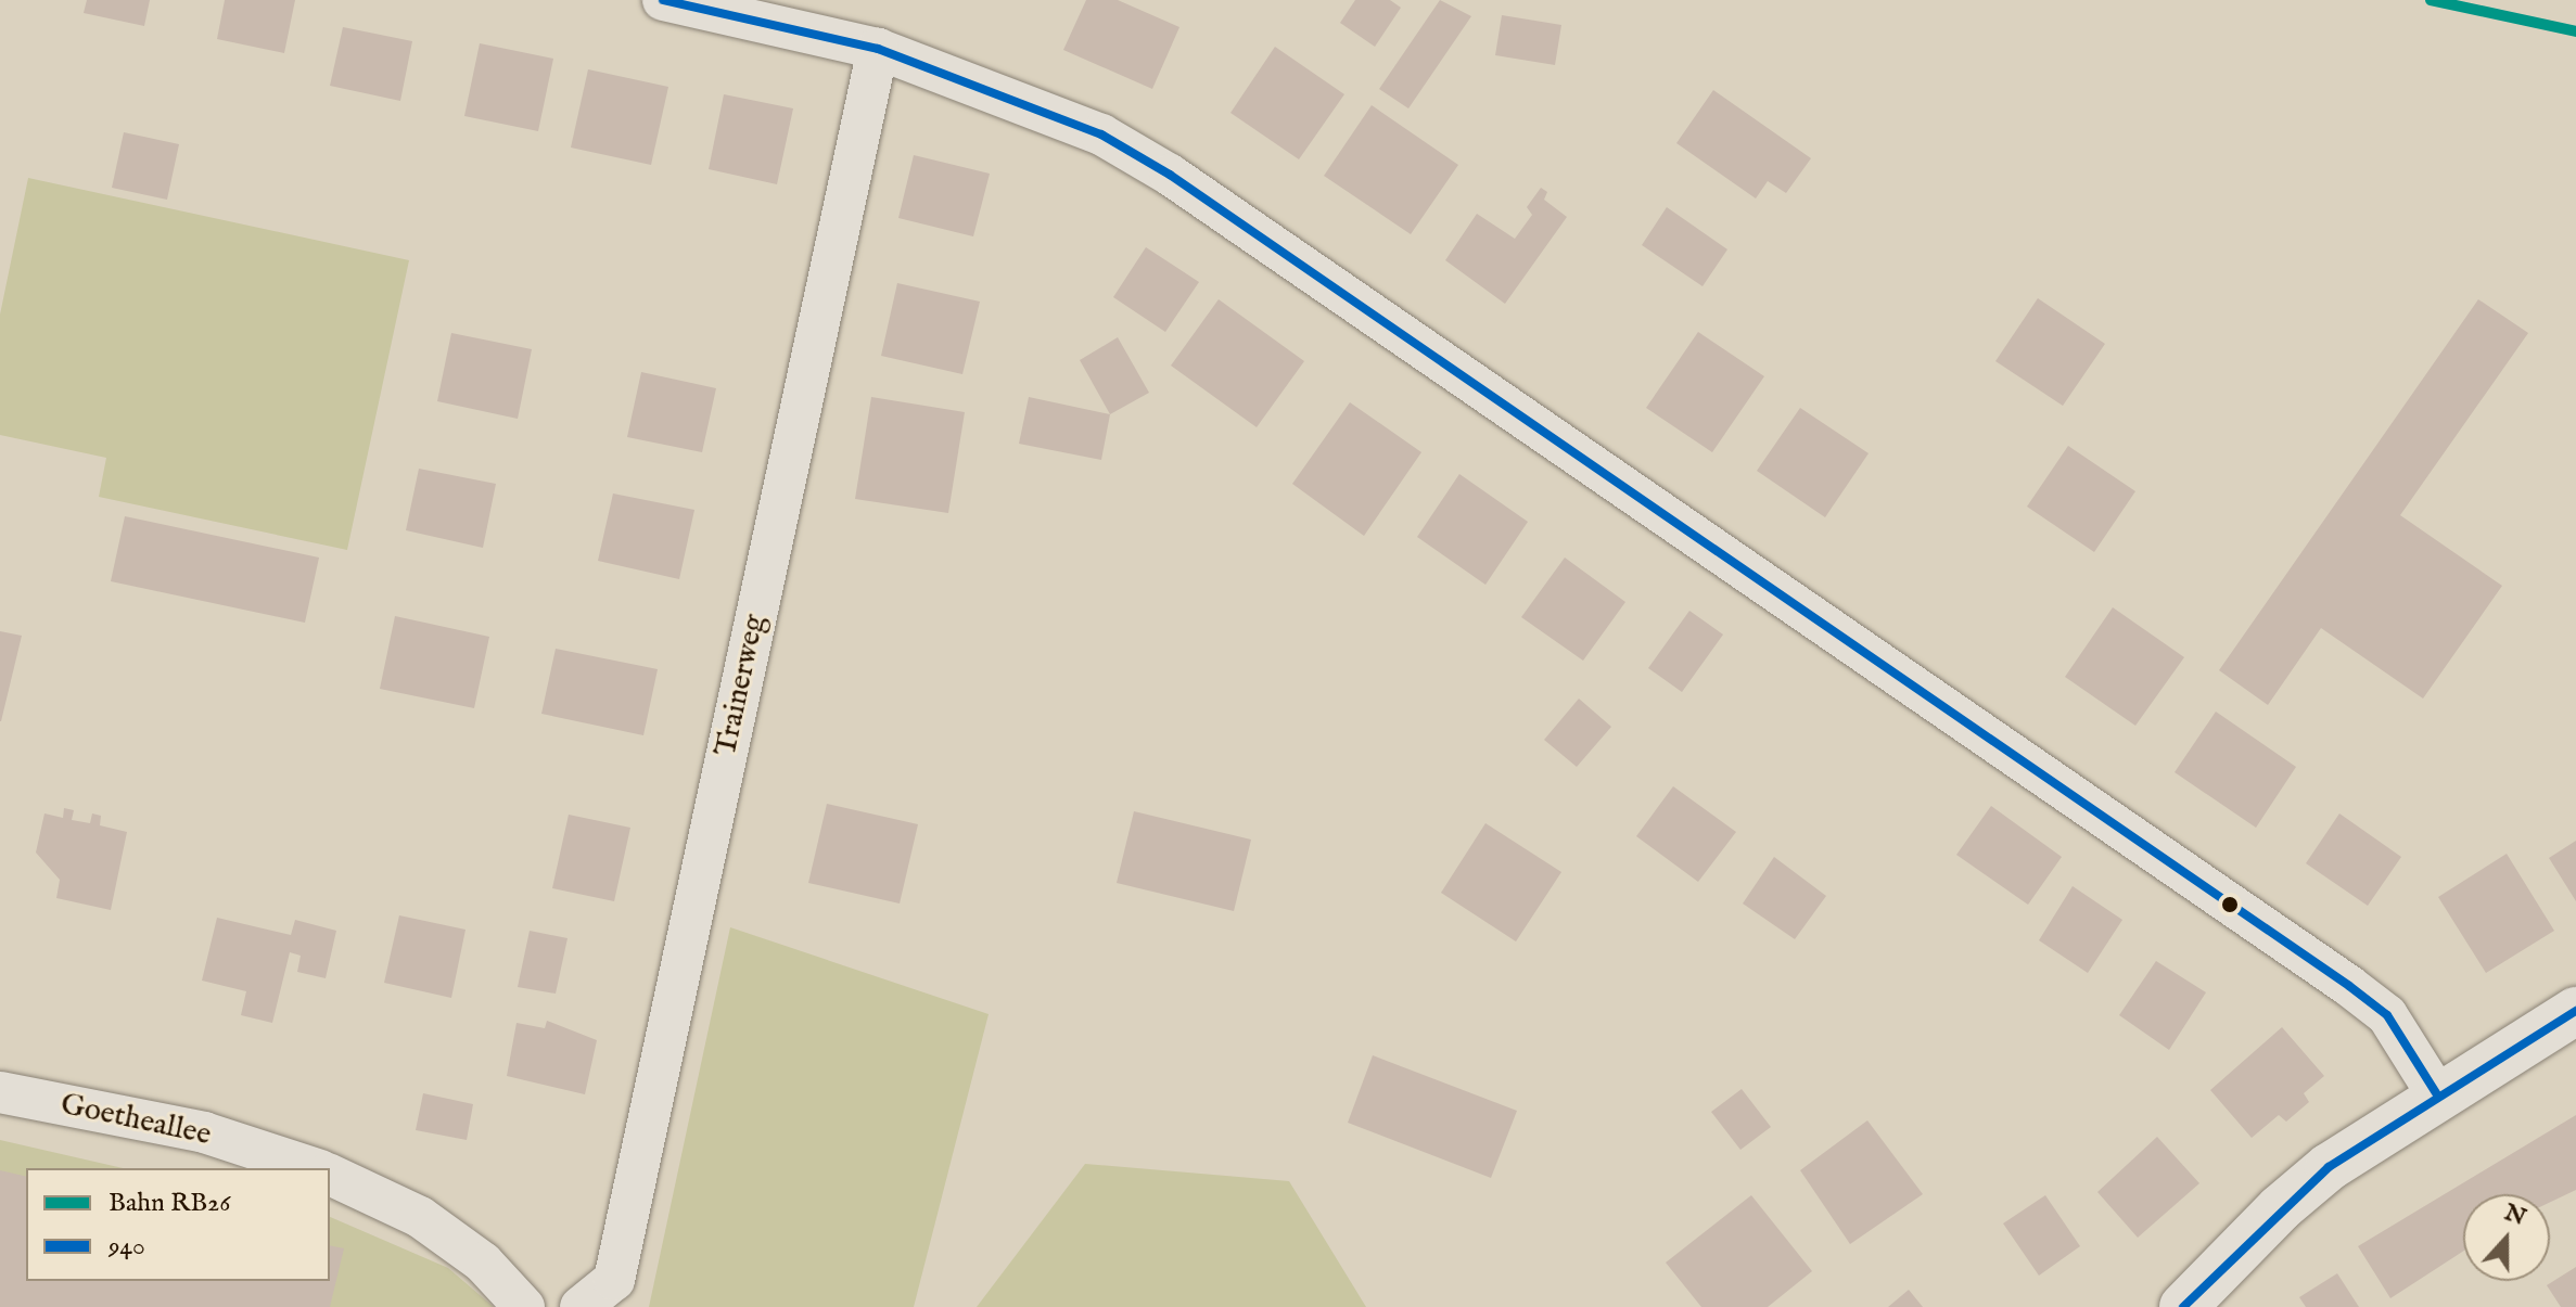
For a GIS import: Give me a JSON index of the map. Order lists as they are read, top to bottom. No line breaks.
{"streets":{"street":["Trainerweg","Goetheallee"]},"lines":["rail line RB26","transit line 940"],"legend":["Bahn RB26","940"],"north":"top"}
